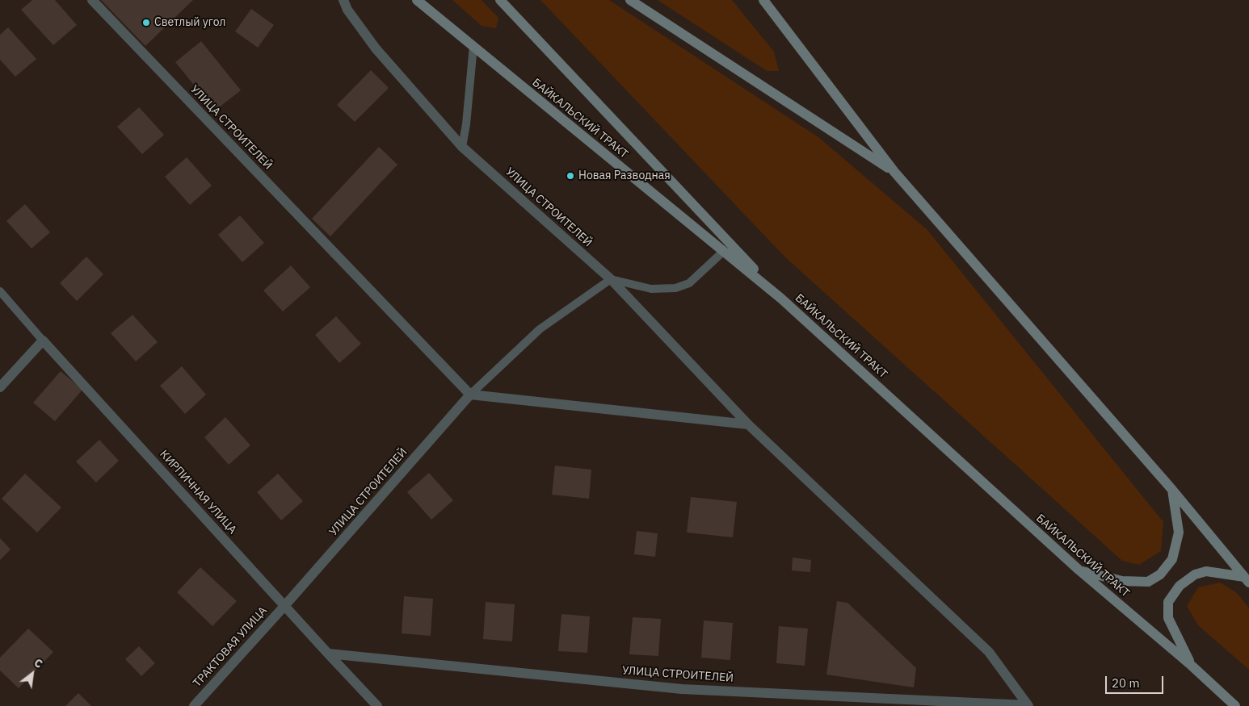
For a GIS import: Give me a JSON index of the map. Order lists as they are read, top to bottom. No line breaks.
{"streets":{"main road":["БАЙКАЛЬСКИЙ ТРАКТ"],"street":["УЛИЦА СТРОИТЕЛЕЙ","КИРПИЧНАЯ УЛИЦА","ТРАКТОВАЯ УЛИЦА"]},"crossings":[["УЛИЦА СТРОИТЕЛЕЙ","КИРПИЧНАЯ УЛИЦА"],["УЛИЦА СТРОИТЕЛЕЙ","ТРАКТОВАЯ УЛИЦА"],["КИРПИЧНАЯ УЛИЦА","ТРАКТОВАЯ УЛИЦА"]],"places":["Светлый угол","Новая Разводная"],"scale_bar":"20 m","north":"top right"}
